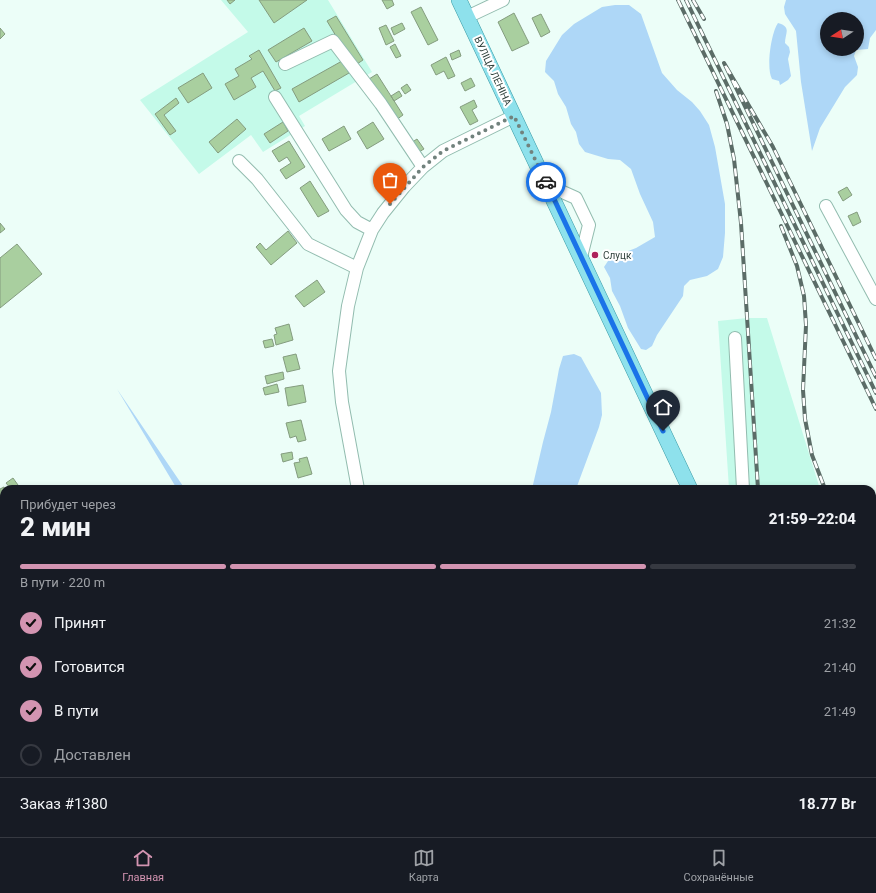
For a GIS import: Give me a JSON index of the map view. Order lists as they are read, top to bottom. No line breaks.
{"streets":{"main road":["ВУЛІЦА ЛЕНІНА"]},"places":["Слуцк"],"north":"left","page":{"heading":["2 мин","Прибудет через","21:59–22:04"],"panel":["Заказ #1380","18.77 Br"],"bar":"В пути · 220 m","list":[["Принят","21:32"],["Готовится","21:40"],["В пути","21:49"],"Доставлен"],"tabs":["Главная","Карта","Сохранённые"]}}
